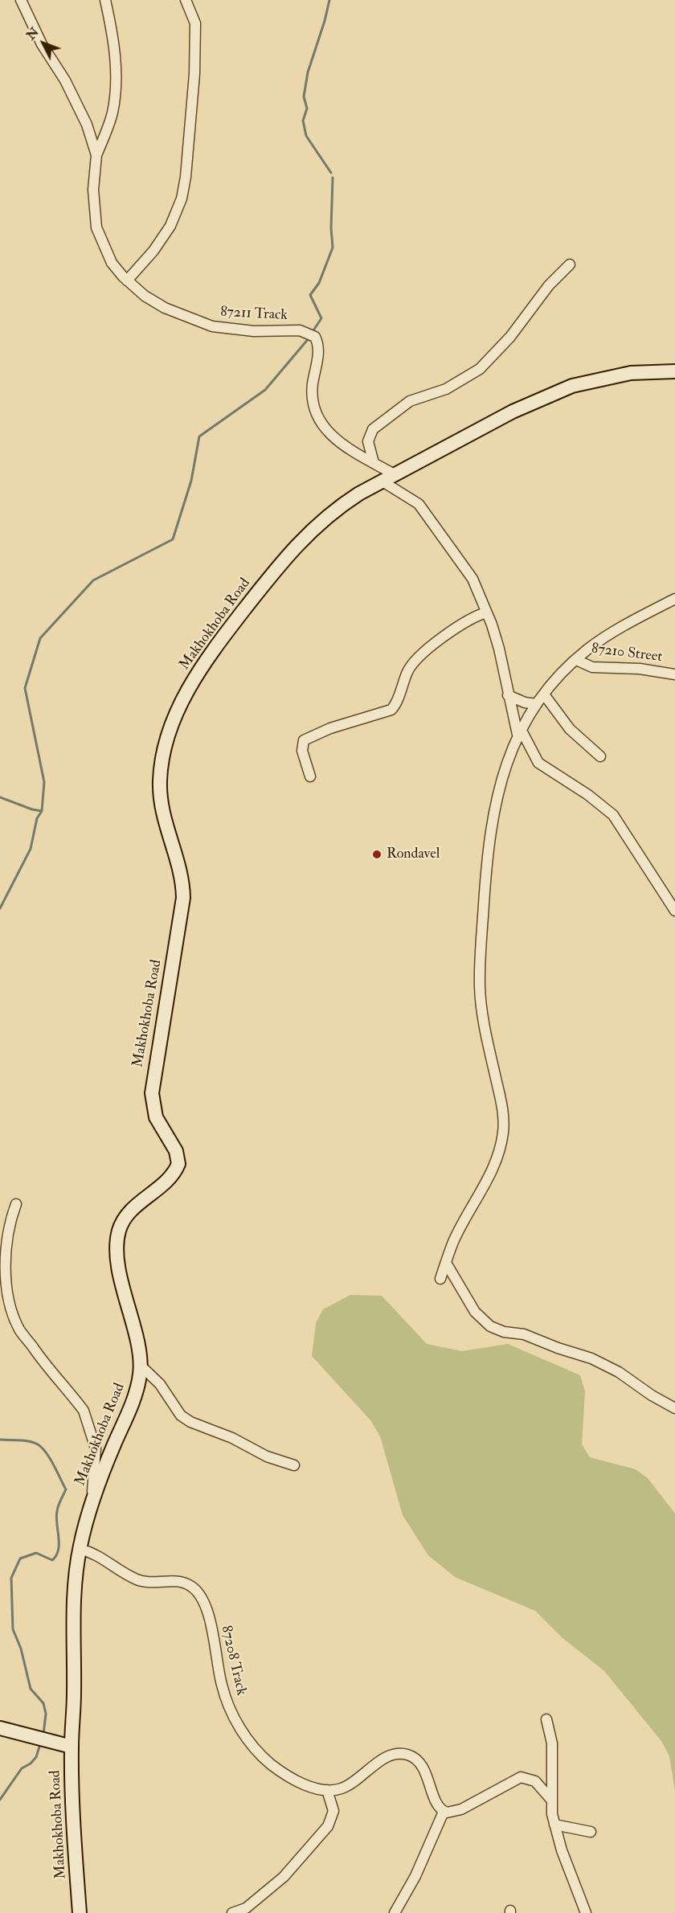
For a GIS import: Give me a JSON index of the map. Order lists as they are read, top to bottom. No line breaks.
{"streets":{"street":["87211 Track","Makhokhoba Road","87210 Street","87208 Track"]},"crossings":[["87211 Track","Makhokhoba Road"],["Makhokhoba Road","87208 Track"]],"places":["Rondavel"],"north":"top left"}
